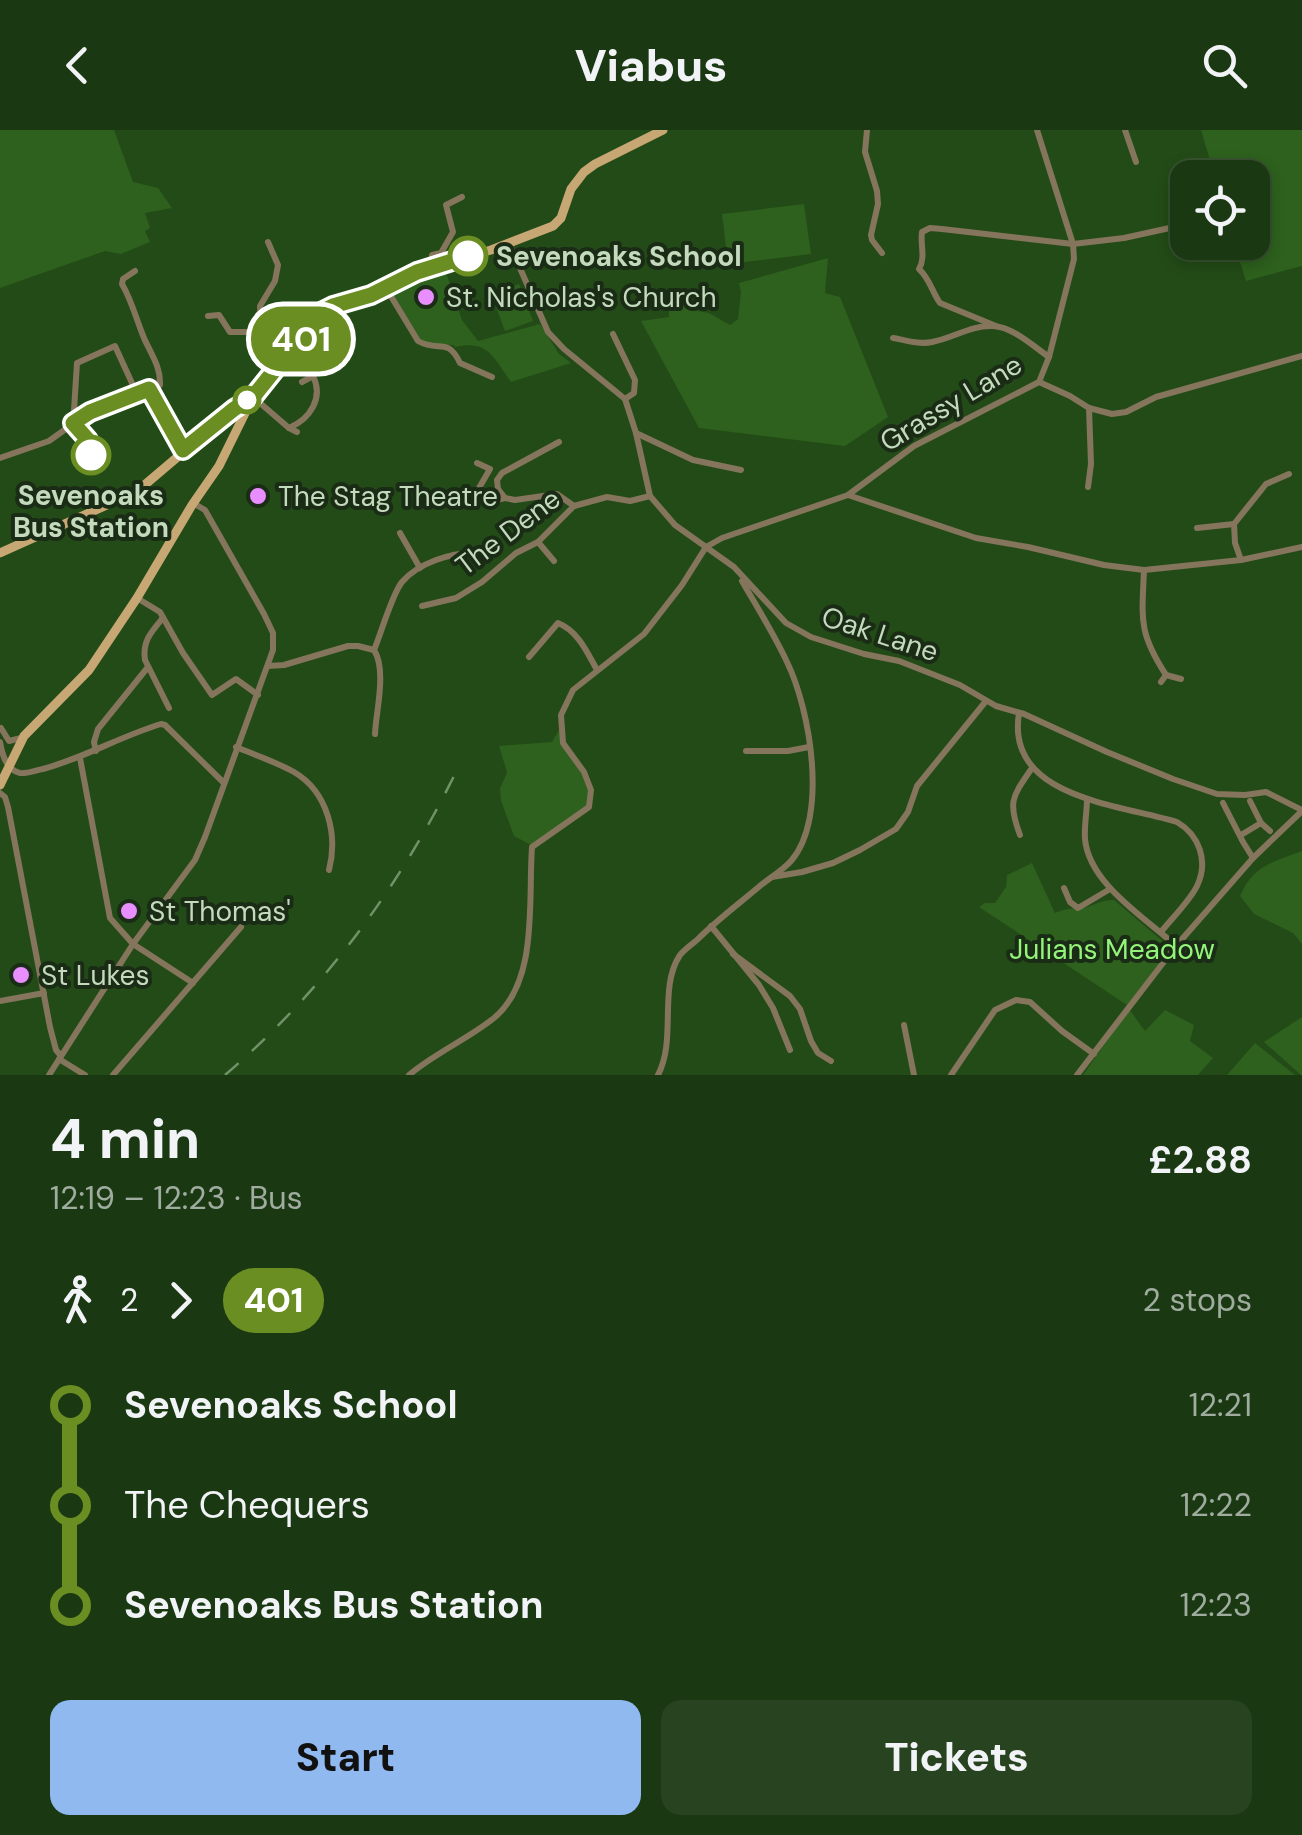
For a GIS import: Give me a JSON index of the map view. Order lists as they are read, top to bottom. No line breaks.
{"streets":{"street":["Grassy Lane","The Dene","Oak Lane"]},"crossings":[["Grassy Lane","Oak Lane"],["The Dene","Oak Lane"]],"parks":["Julians Meadow"],"places":["Sevenoaks School","St. Nicholas's Church","Sevenoaks Bus Station","The Stag Theatre","St Thomas'","St Lukes"],"lines":["bus line 401"],"page":{"header":"Viabus","on_map":"401","heading":["4 min","12:19 – 12:23 · Bus","£2.88"],"legs":["2","401","2 stops"],"list":[{"name":"Sevenoaks School","value":"12:21"},{"name":"The Chequers","value":"12:22"},{"name":"Sevenoaks Bus Station","value":"12:23"}],"buttons":["Start","Tickets"]}}
